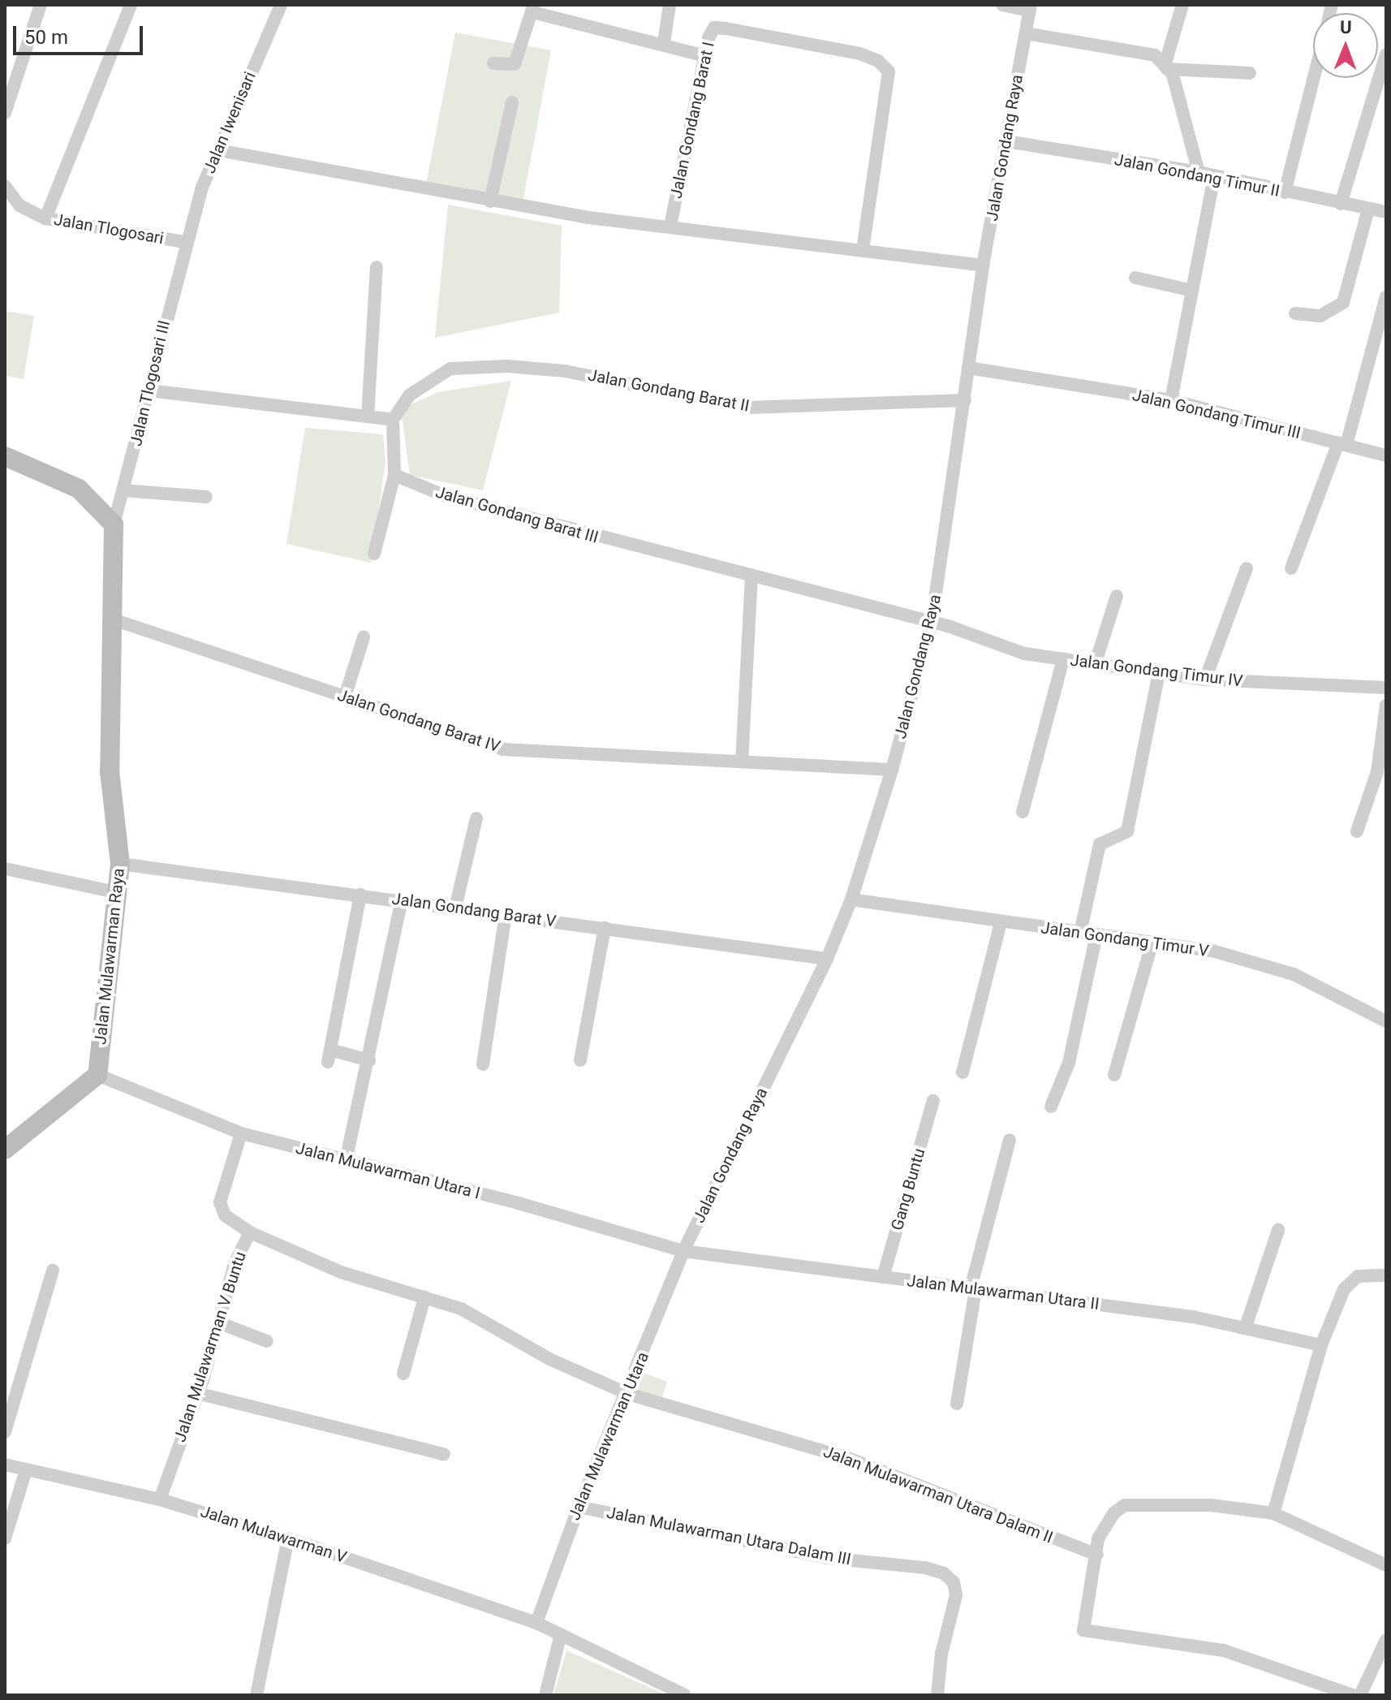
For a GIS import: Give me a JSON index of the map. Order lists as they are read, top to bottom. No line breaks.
{"streets":{"main road":["Jalan Mulawarman Raya"],"street":["Jalan Gondang Barat I","Jalan Iwenisari","Jalan Gondang Raya","Jalan Gondang Timur II","Jalan Tlogosari","Jalan Tlogosari III","Jalan Gondang Barat II","Jalan Gondang Timur III","Jalan Gondang Barat III","Jalan Gondang Timur IV","Jalan Gondang Barat IV","Jalan Gondang Barat V","Jalan Gondang Timur V","Jalan Mulawarman Utara I","Gang Buntu","Jalan Mulawarman Utara II","Jalan Mulawarman V Buntu","Jalan Mulawarman Utara","Jalan Mulawarman Utara Dalam II","Jalan Mulawarman V","Jalan Mulawarman Utara Dalam III"]},"crossings":[["Jalan Iwenisari","Jalan Tlogosari"],["Jalan Iwenisari","Jalan Tlogosari III"],["Jalan Gondang Raya","Jalan Gondang Timur II"],["Jalan Gondang Raya","Jalan Gondang Barat II"],["Jalan Gondang Raya","Jalan Gondang Timur III"],["Jalan Gondang Raya","Jalan Gondang Barat III"],["Jalan Gondang Raya","Jalan Gondang Timur IV"],["Jalan Gondang Raya","Jalan Gondang Barat IV"],["Jalan Gondang Raya","Jalan Gondang Barat V"],["Jalan Gondang Raya","Jalan Gondang Timur V"],["Jalan Gondang Raya","Jalan Mulawarman Utara I"],["Jalan Gondang Raya","Jalan Mulawarman Utara II"],["Jalan Gondang Raya","Jalan Mulawarman Utara"],["Jalan Tlogosari","Jalan Tlogosari III"],["Jalan Tlogosari III","Jalan Mulawarman Raya"],["Jalan Gondang Barat III","Jalan Gondang Timur IV"],["Jalan Gondang Barat IV","Jalan Mulawarman Raya"],["Jalan Gondang Barat V","Jalan Mulawarman Raya"],["Jalan Mulawarman Raya","Jalan Mulawarman Utara I"],["Jalan Mulawarman Utara I","Jalan Mulawarman Utara II"],["Jalan Mulawarman Utara I","Jalan Mulawarman Utara"],["Jalan Mulawarman Utara I","Jalan Mulawarman Utara Dalam II"],["Gang Buntu","Jalan Mulawarman Utara II"],["Jalan Mulawarman Utara II","Jalan Mulawarman Utara"],["Jalan Mulawarman V Buntu","Jalan Mulawarman Utara Dalam II"],["Jalan Mulawarman V Buntu","Jalan Mulawarman V"],["Jalan Mulawarman Utara","Jalan Mulawarman Utara Dalam II"],["Jalan Mulawarman Utara","Jalan Mulawarman V"],["Jalan Mulawarman Utara","Jalan Mulawarman Utara Dalam III"]],"scale_bar":"50 m","north":"top"}
